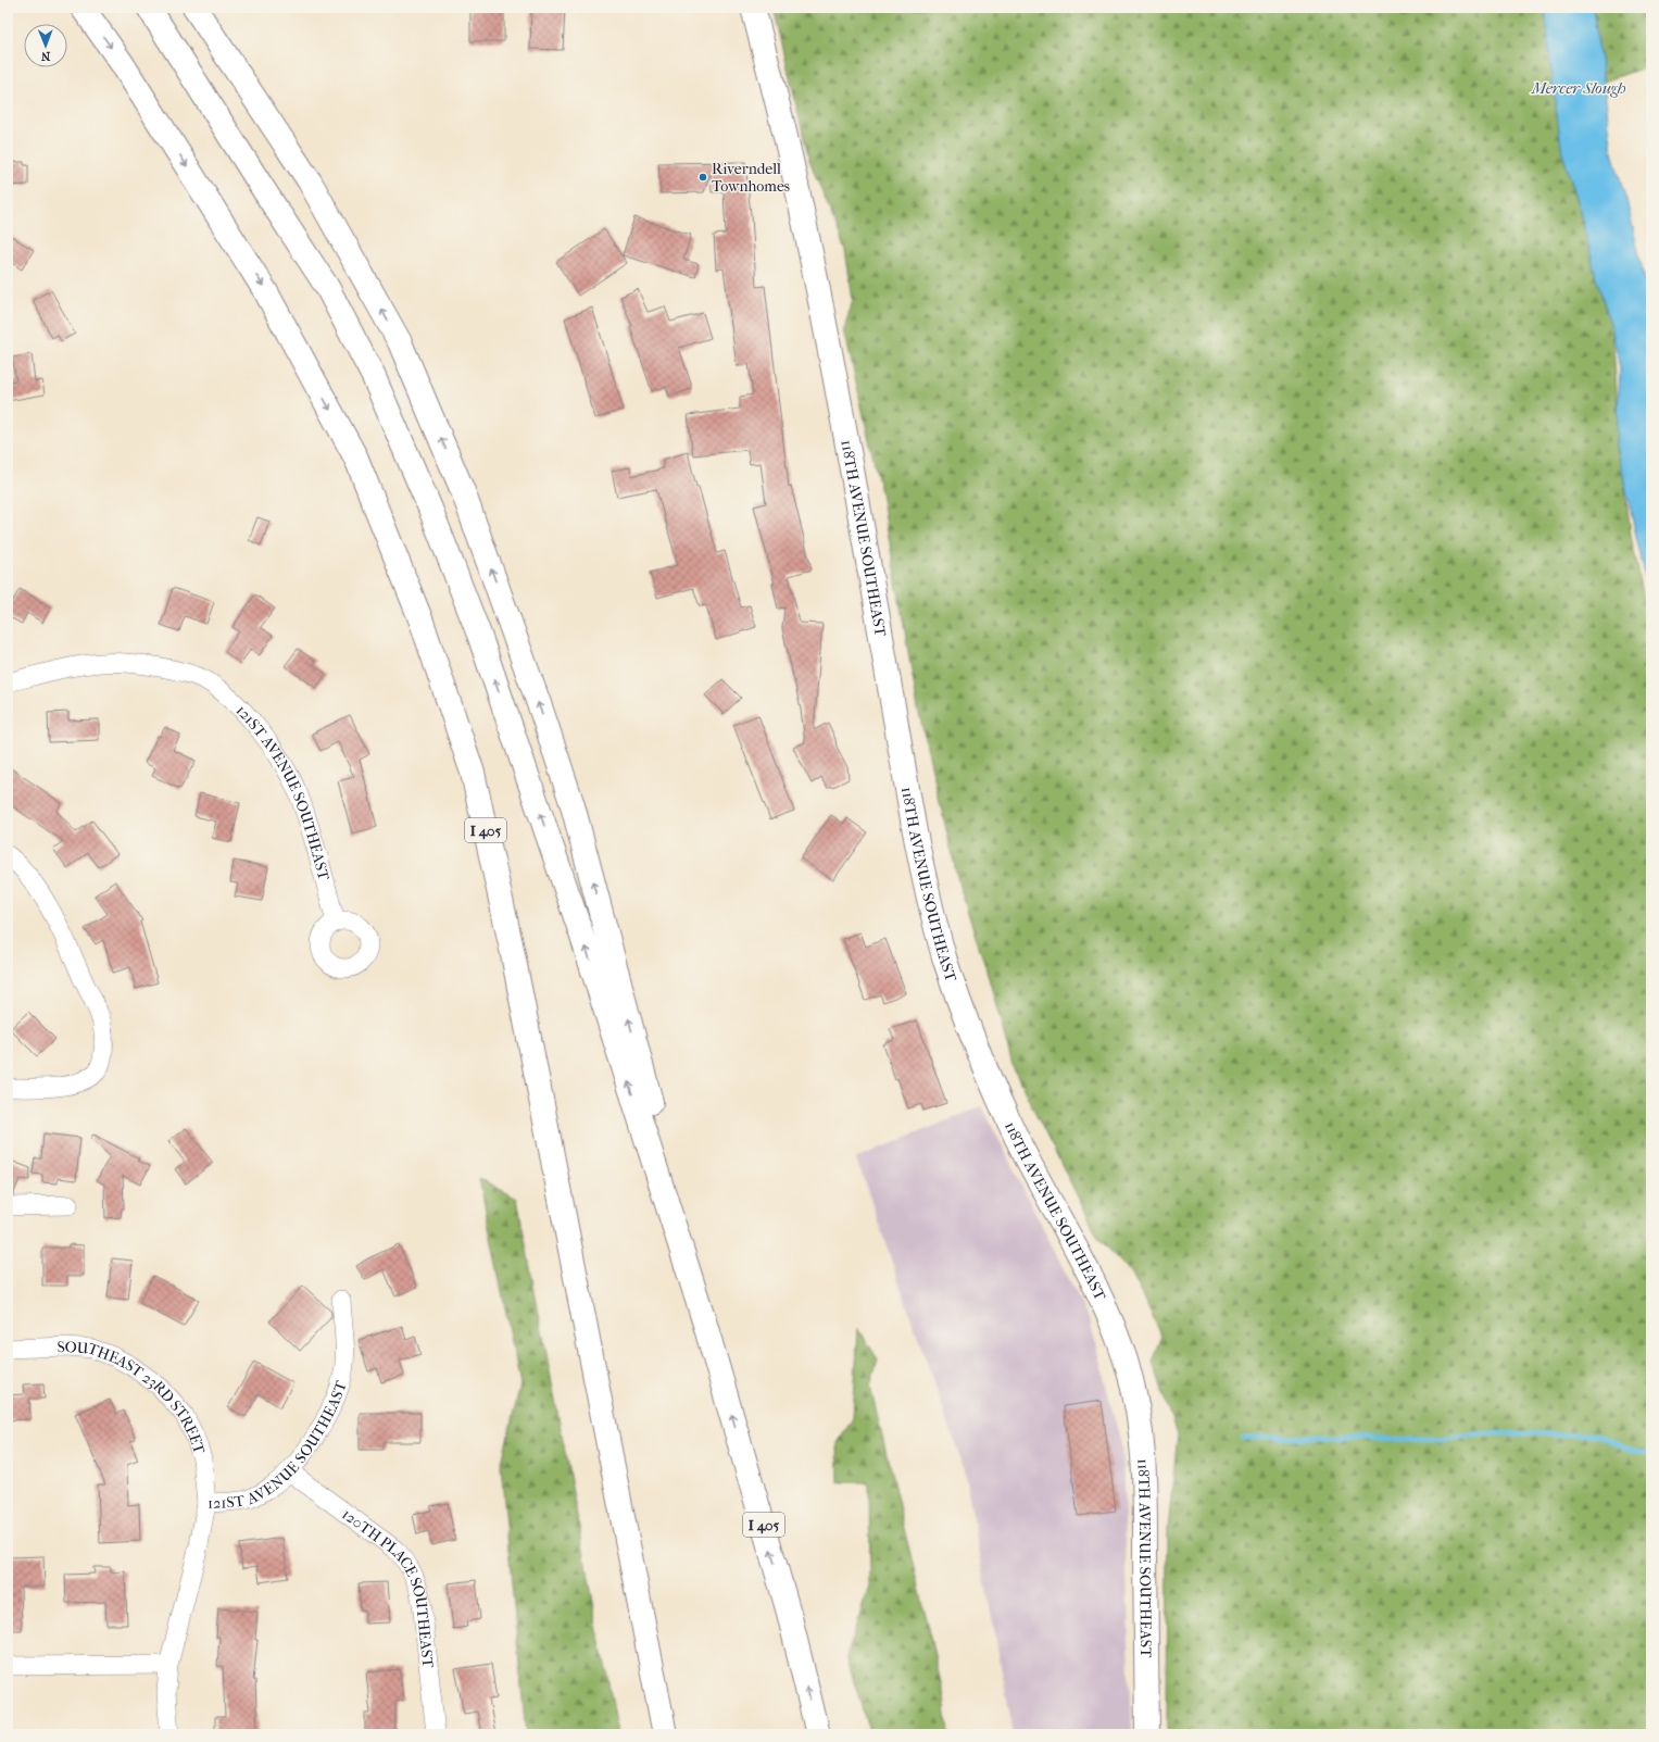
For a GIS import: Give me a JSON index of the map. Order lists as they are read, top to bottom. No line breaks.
{"streets":{"main road":["118TH AVENUE SOUTHEAST","I 405"],"street":["121ST AVENUE SOUTHEAST","SOUTHEAST 23RD STREET","120TH PLACE SOUTHEAST"]},"crossings":[["121ST AVENUE SOUTHEAST","SOUTHEAST 23RD STREET"],["121ST AVENUE SOUTHEAST","120TH PLACE SOUTHEAST"]],"water":["Mercer Slough"],"places":["Riverndell Townhomes"],"north":"bottom"}
